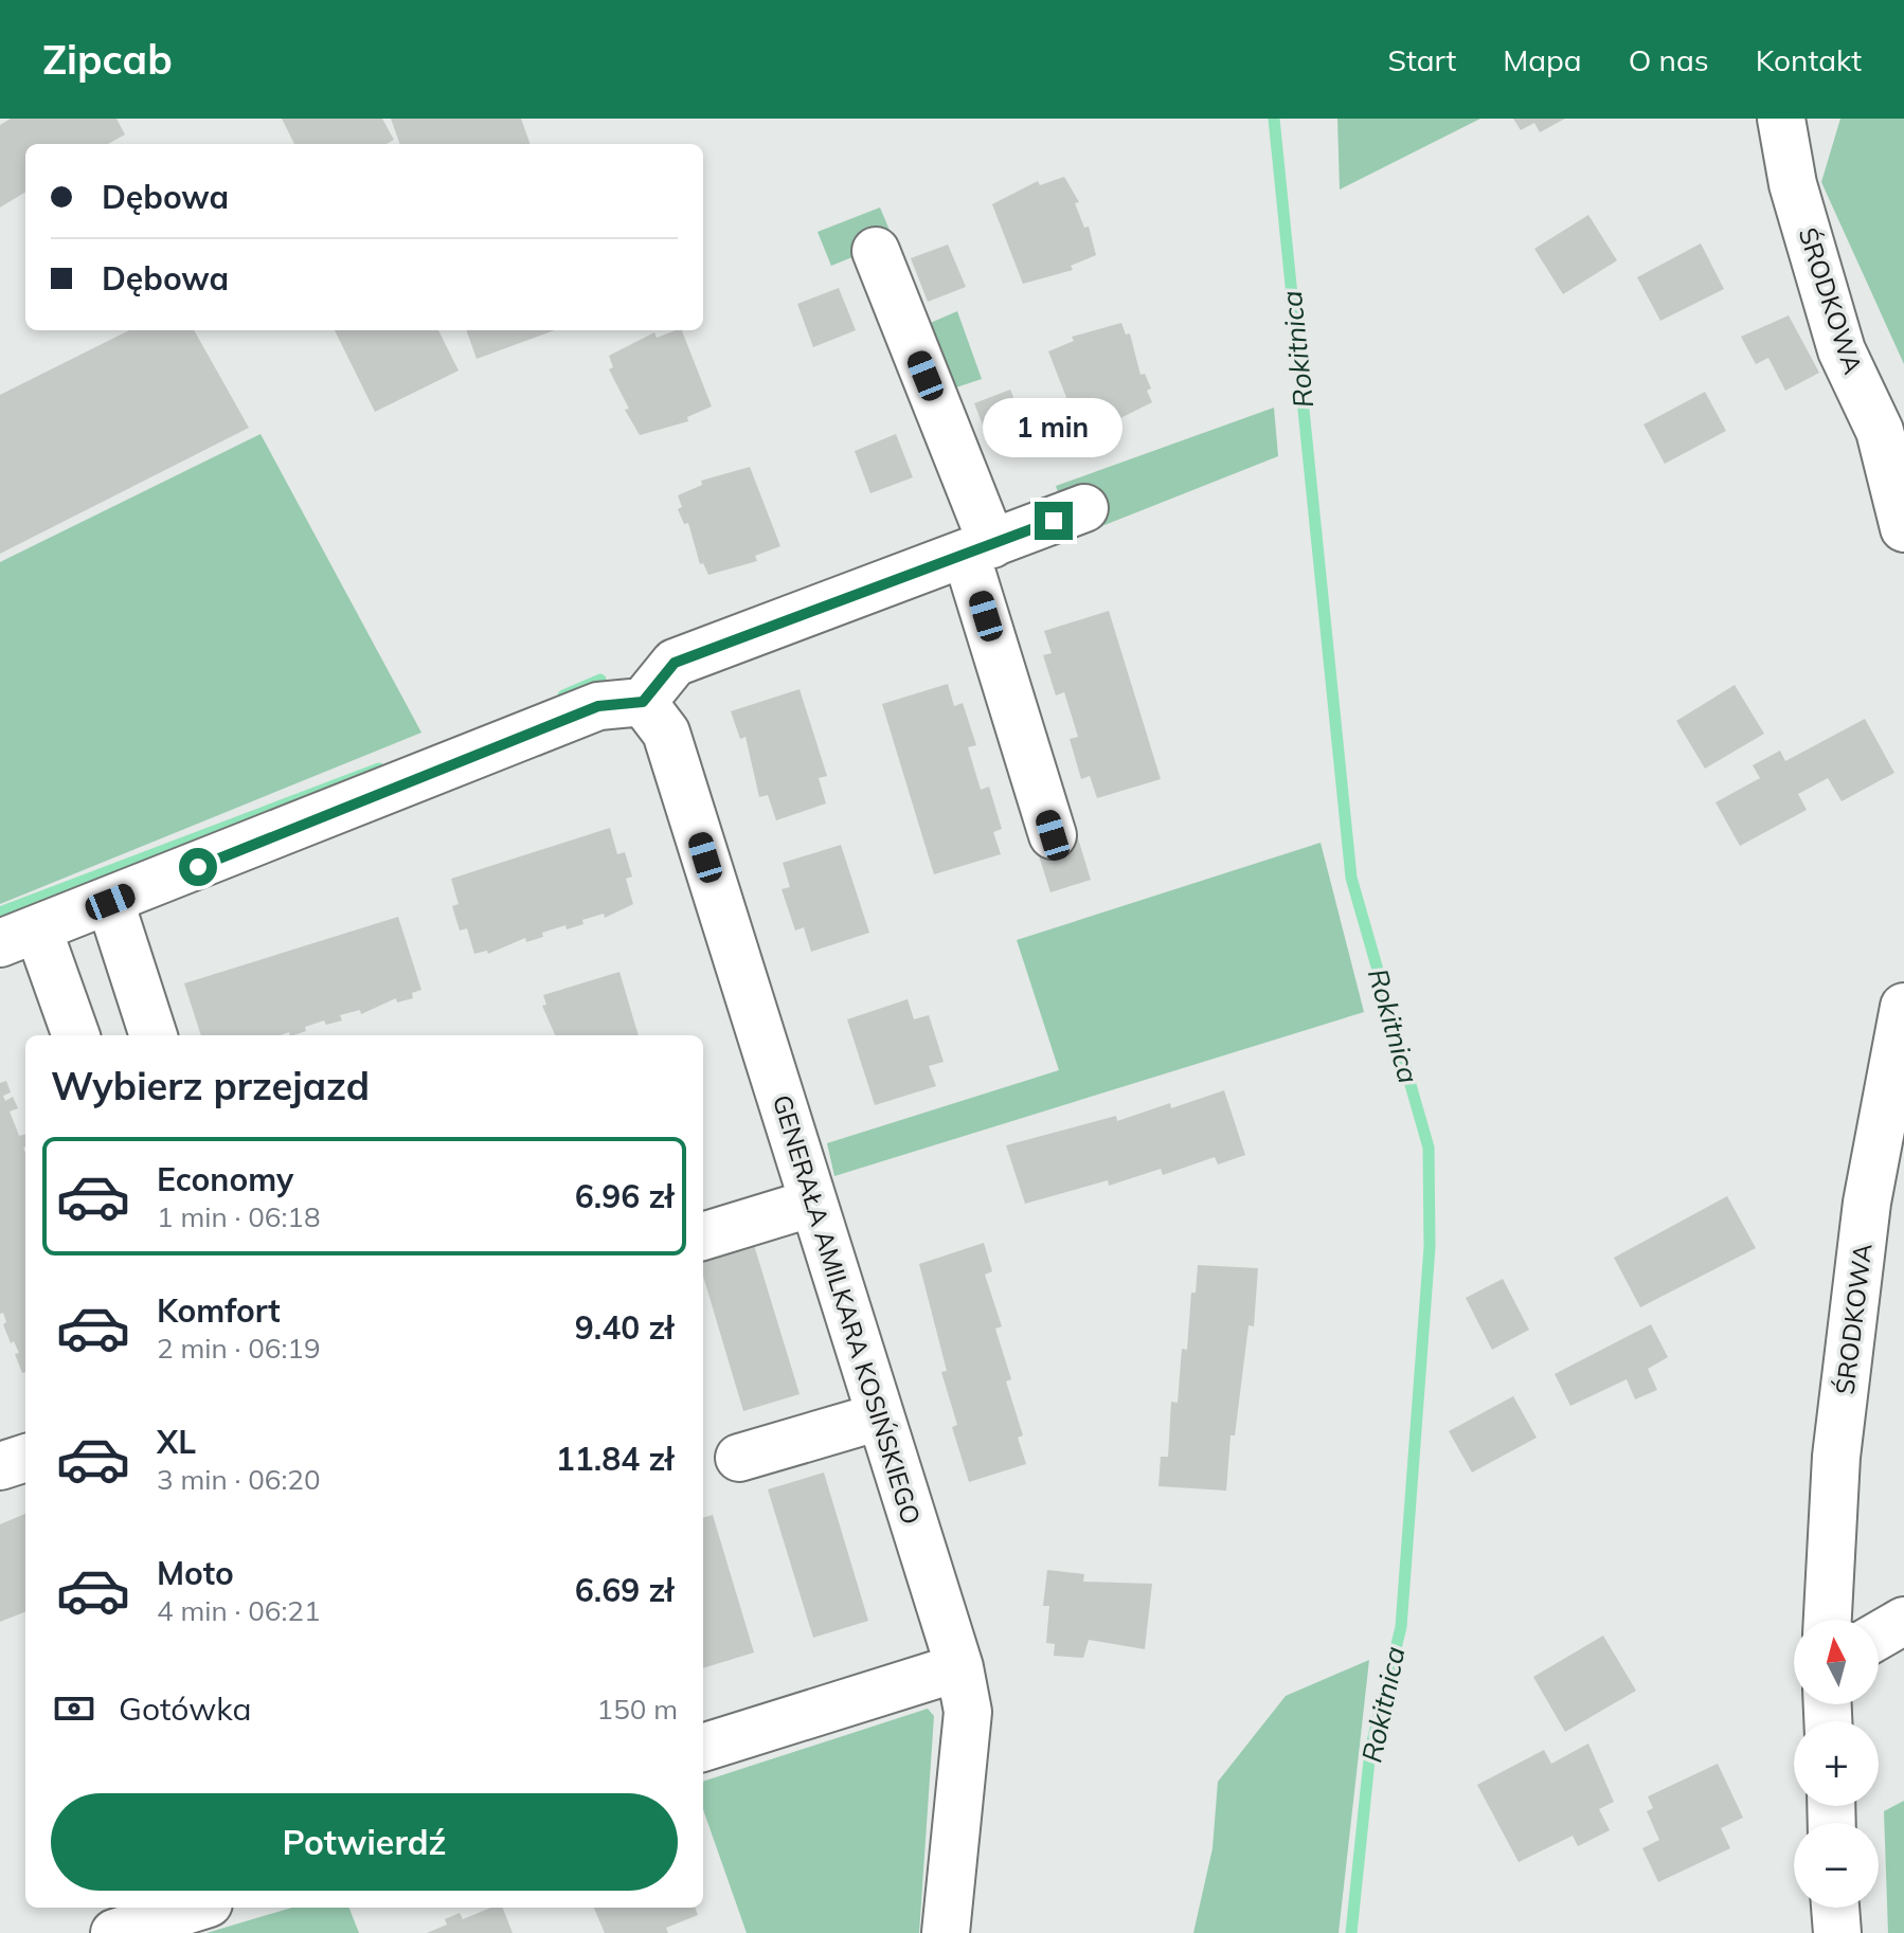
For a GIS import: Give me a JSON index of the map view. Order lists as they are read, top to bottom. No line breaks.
{"streets":{"street":["ŚRODKOWA","GENERAŁA AMILKARA KOSIŃSKIEGO"]},"water":["Rokitnica"],"north":"top","page":{"header":"Zipcab","nav":["Start","Mapa","O nas","Kontakt"],"banner":["Dębowa","Dębowa"],"bubble":"1 min","heading":"Wybierz przejazd","list":[{"name":"Economy","note":"1 min · 06:18","value":"6.96 zł"},{"name":"Komfort","note":"2 min · 06:19","value":"9.40 zł"},{"name":"XL","note":"3 min · 06:20","value":"11.84 zł"},{"name":"Moto","note":"4 min · 06:21","value":"6.69 zł"}],"map_buttons":["+","−"],"pay":["Gotówka","150 m"],"buttons":"Potwierdź"}}
